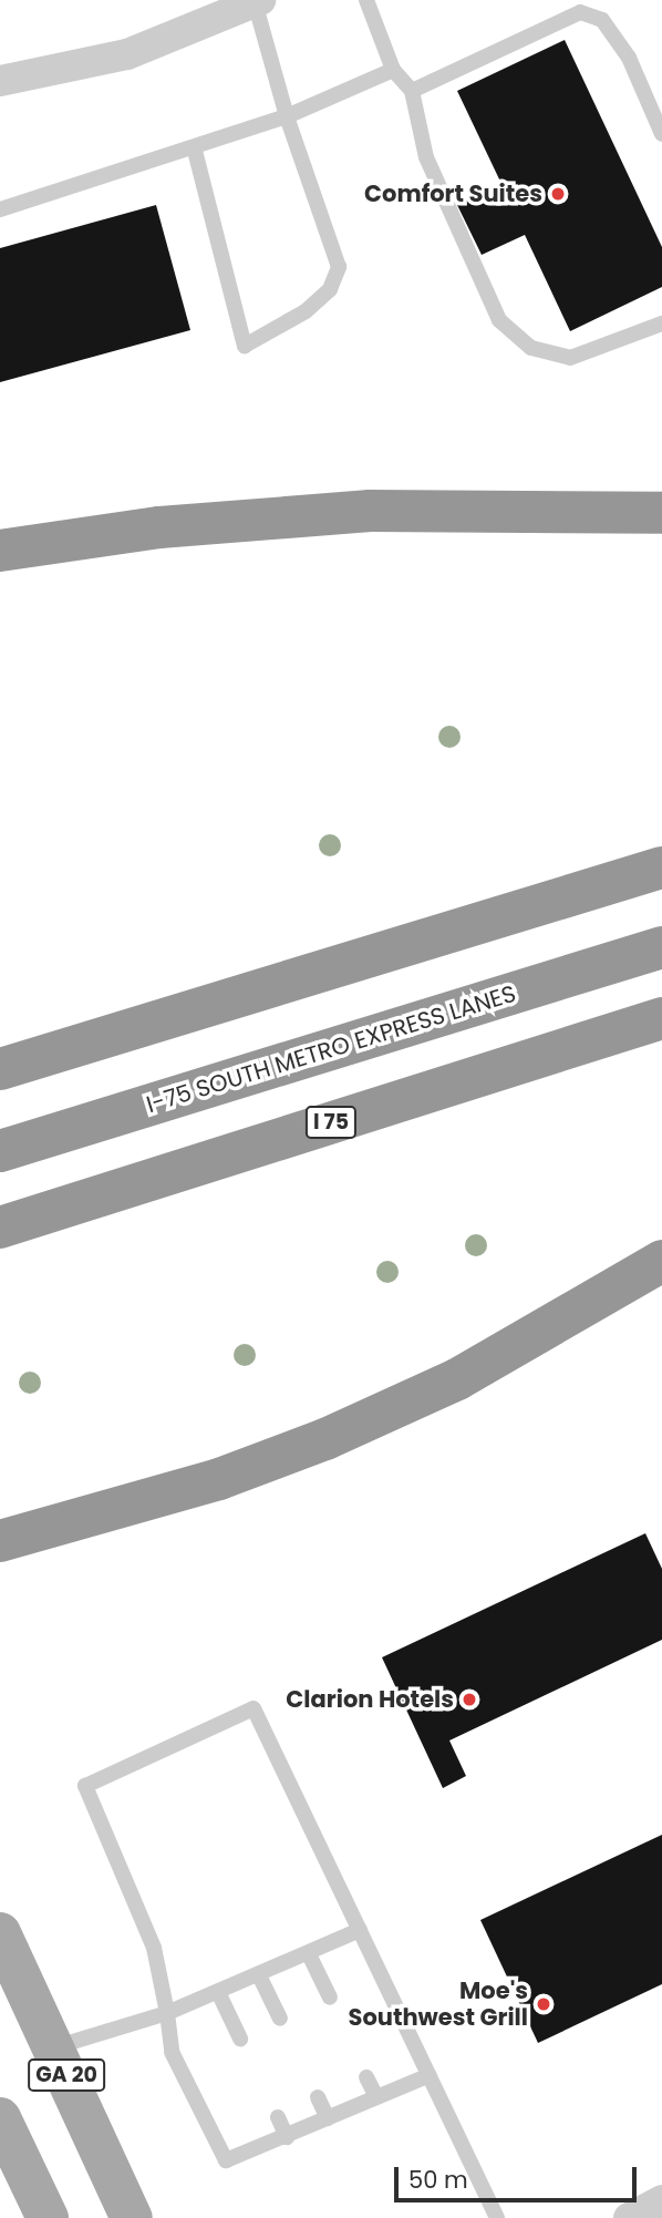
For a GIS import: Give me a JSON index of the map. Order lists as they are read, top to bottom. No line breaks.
{"streets":{"highway":["I-75 SOUTH METRO EXPRESS LANES","I 75"],"main road":["GA 20"]},"places":["Comfort Suites","Clarion Hotels","Moe's Southwest Grill"],"scale_bar":"50 m"}
